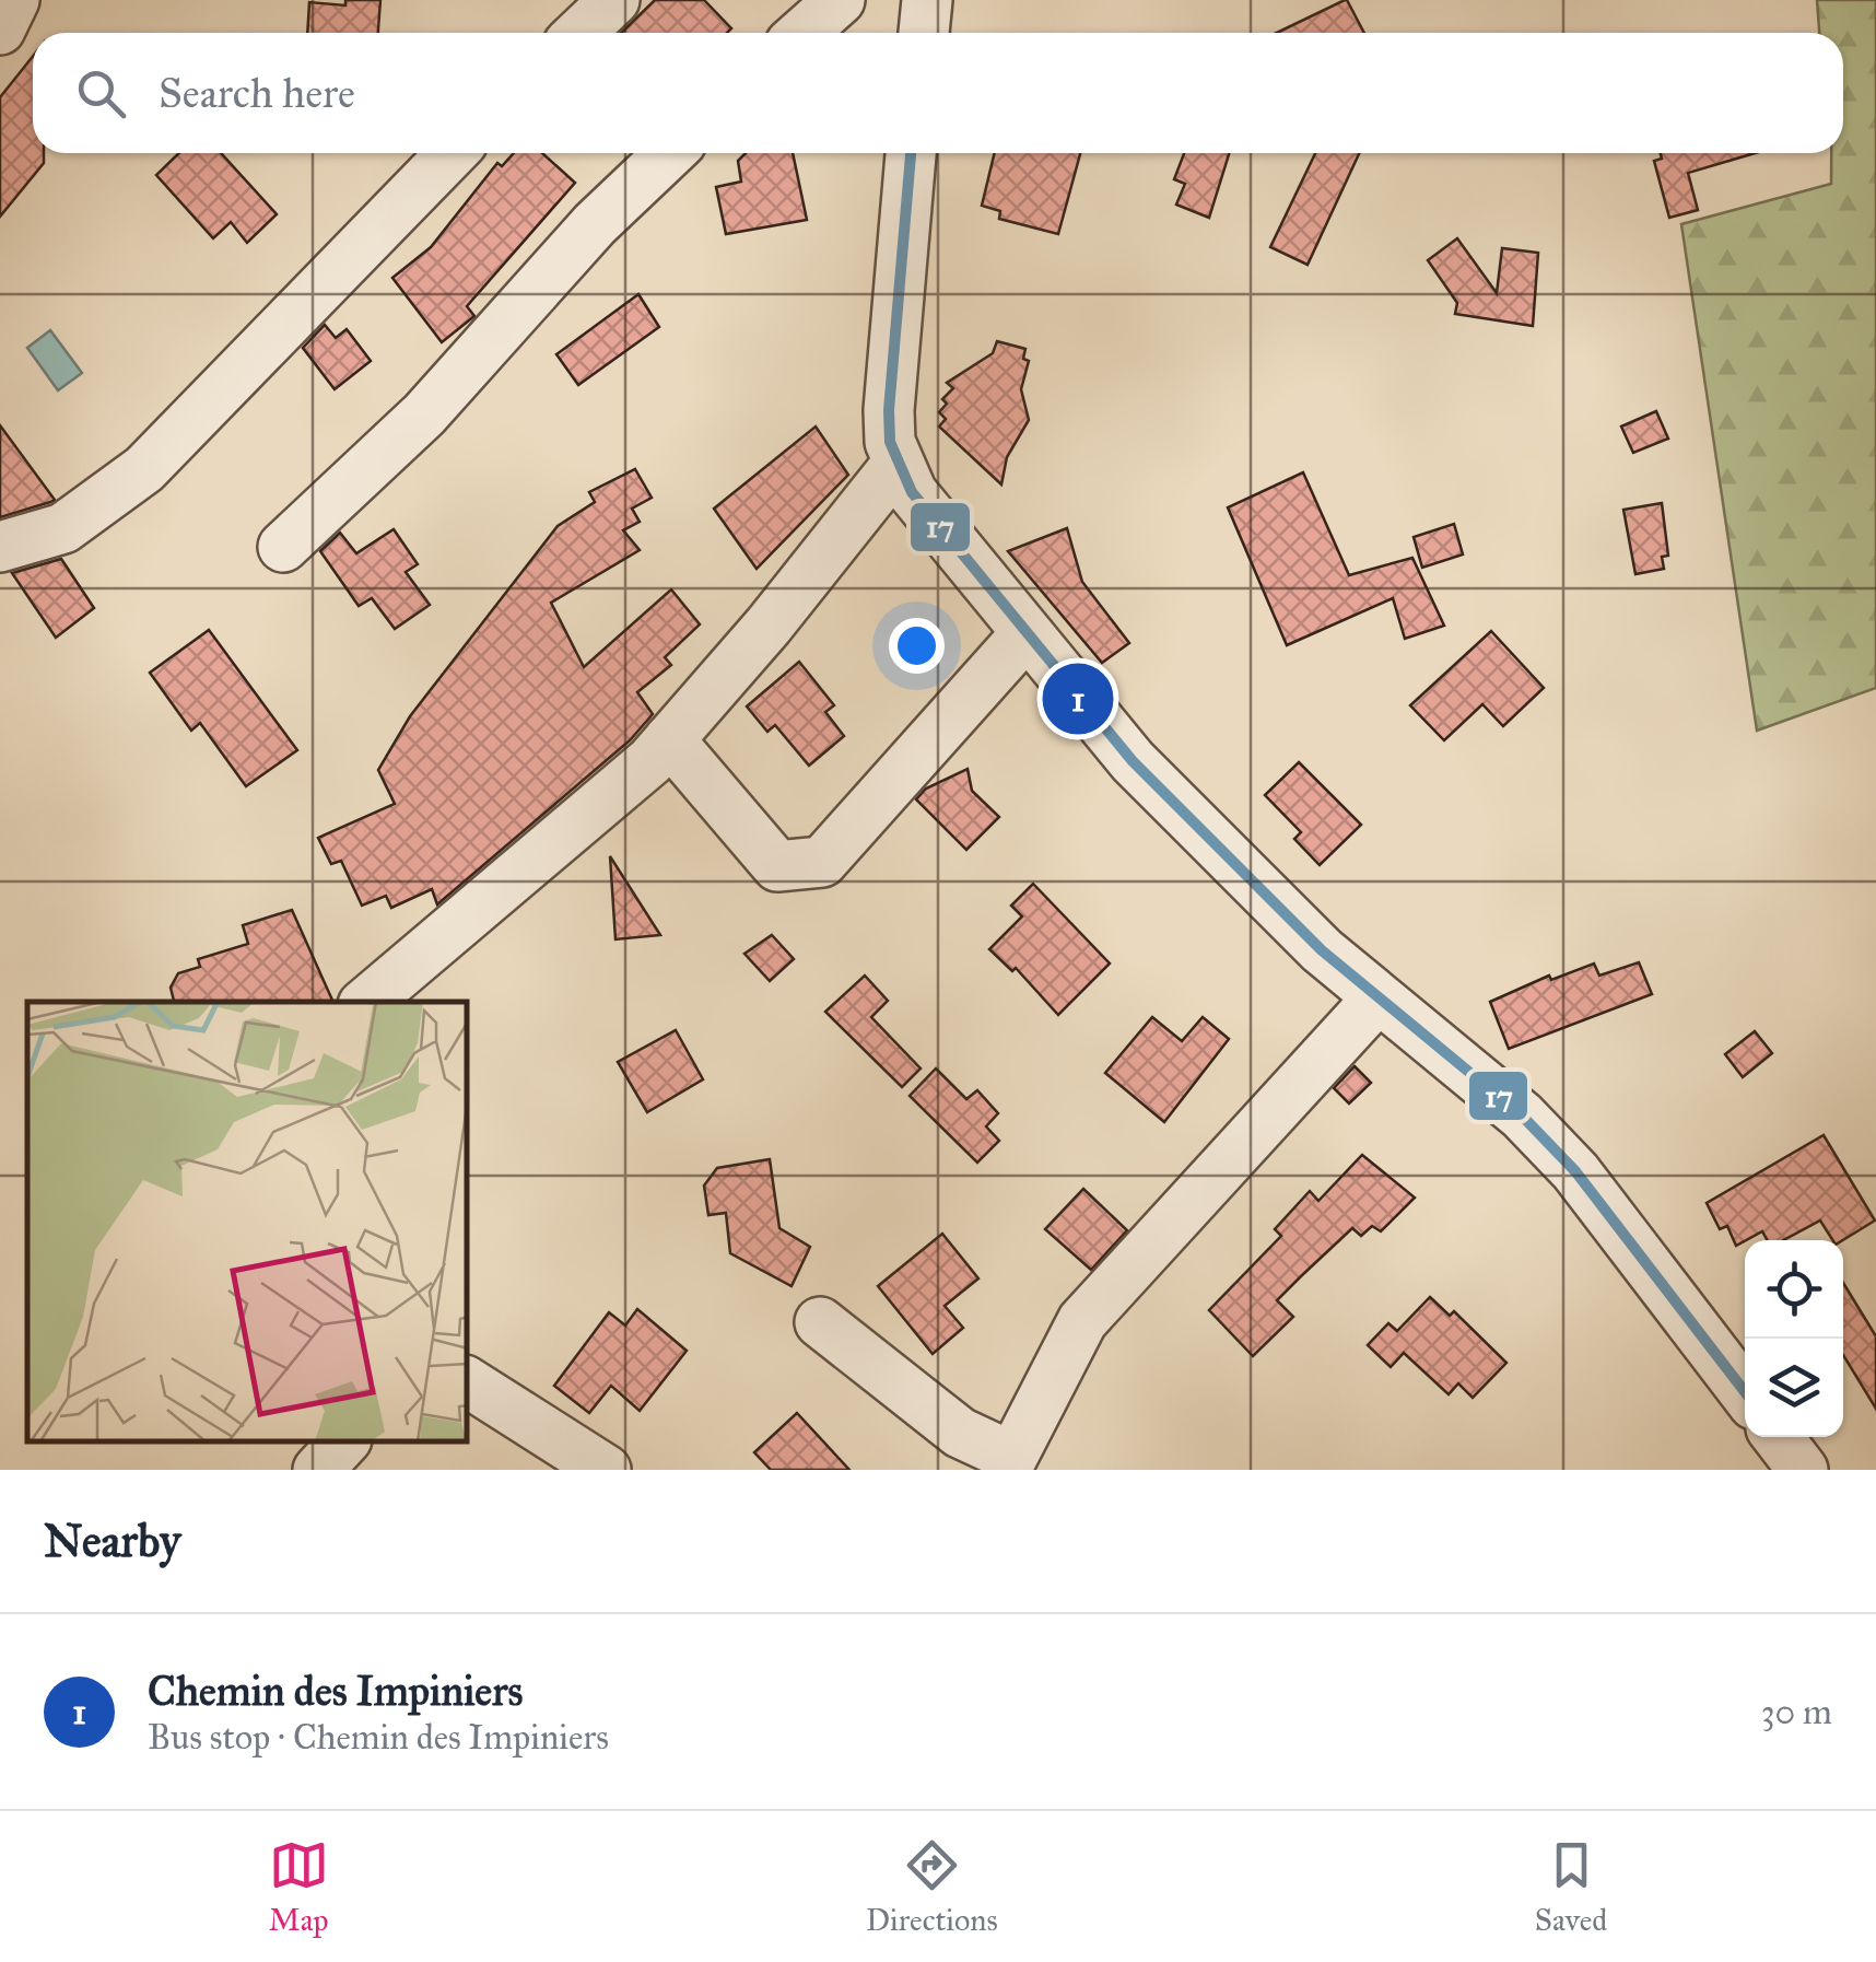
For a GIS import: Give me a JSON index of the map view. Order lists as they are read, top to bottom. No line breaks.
{"lines":["transit line 17"],"page":{"search":"Search here","pins":"1","heading":"Nearby","list":[{"mark":"1","name":"Chemin des Impiniers","note":"Bus stop · Chemin des Impiniers","value":"30 m"}],"nav":["Map","Directions","Saved"]}}
